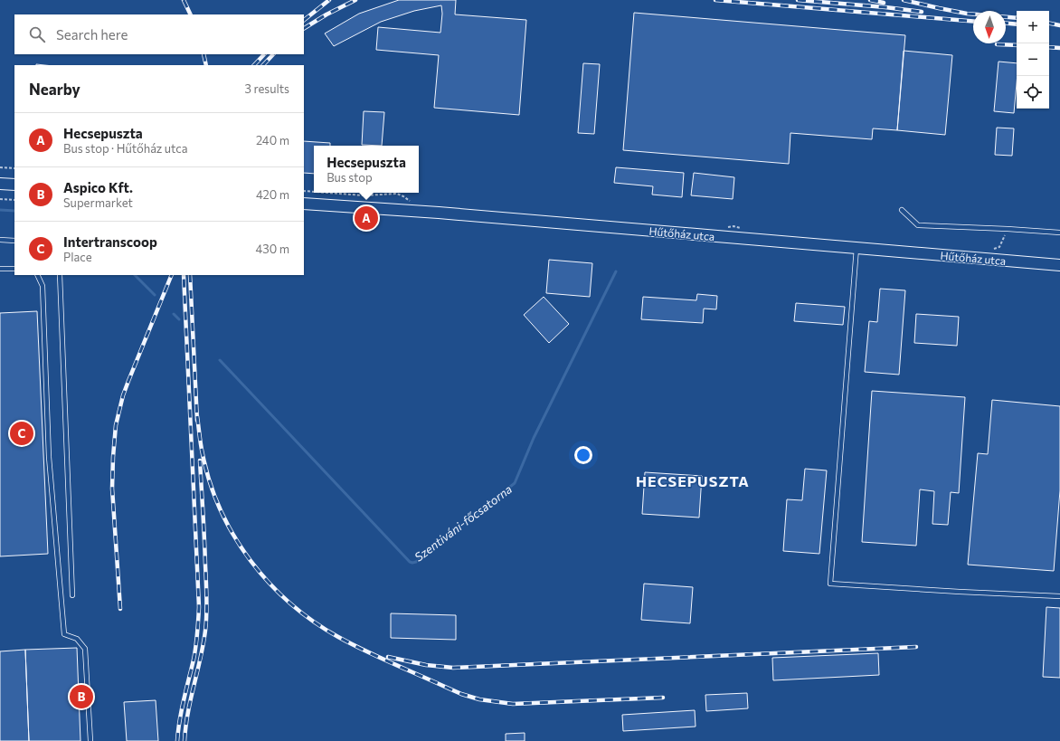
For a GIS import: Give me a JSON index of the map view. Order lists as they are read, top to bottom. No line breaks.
{"streets":{"street":["Hűtőház utca"]},"districts":["HECSEPUSZTA"],"water":["Szentiváni-főcsatorna"],"north":"bottom","page":{"map_buttons":["+","−"],"search":"Search here","heading":["Nearby","3 results"],"list":[{"mark":"A","name":"Hecsepuszta","note":"Bus stop · Hűtőház utca","value":"240 m"},{"mark":"B","name":"Aspico Kft.","note":"Supermarket","value":"420 m"},{"mark":"C","name":"Intertranscoop","note":"Place","value":"430 m"}],"popup":["Hecsepuszta","Bus stop"],"pins":["A","C","B"]}}
